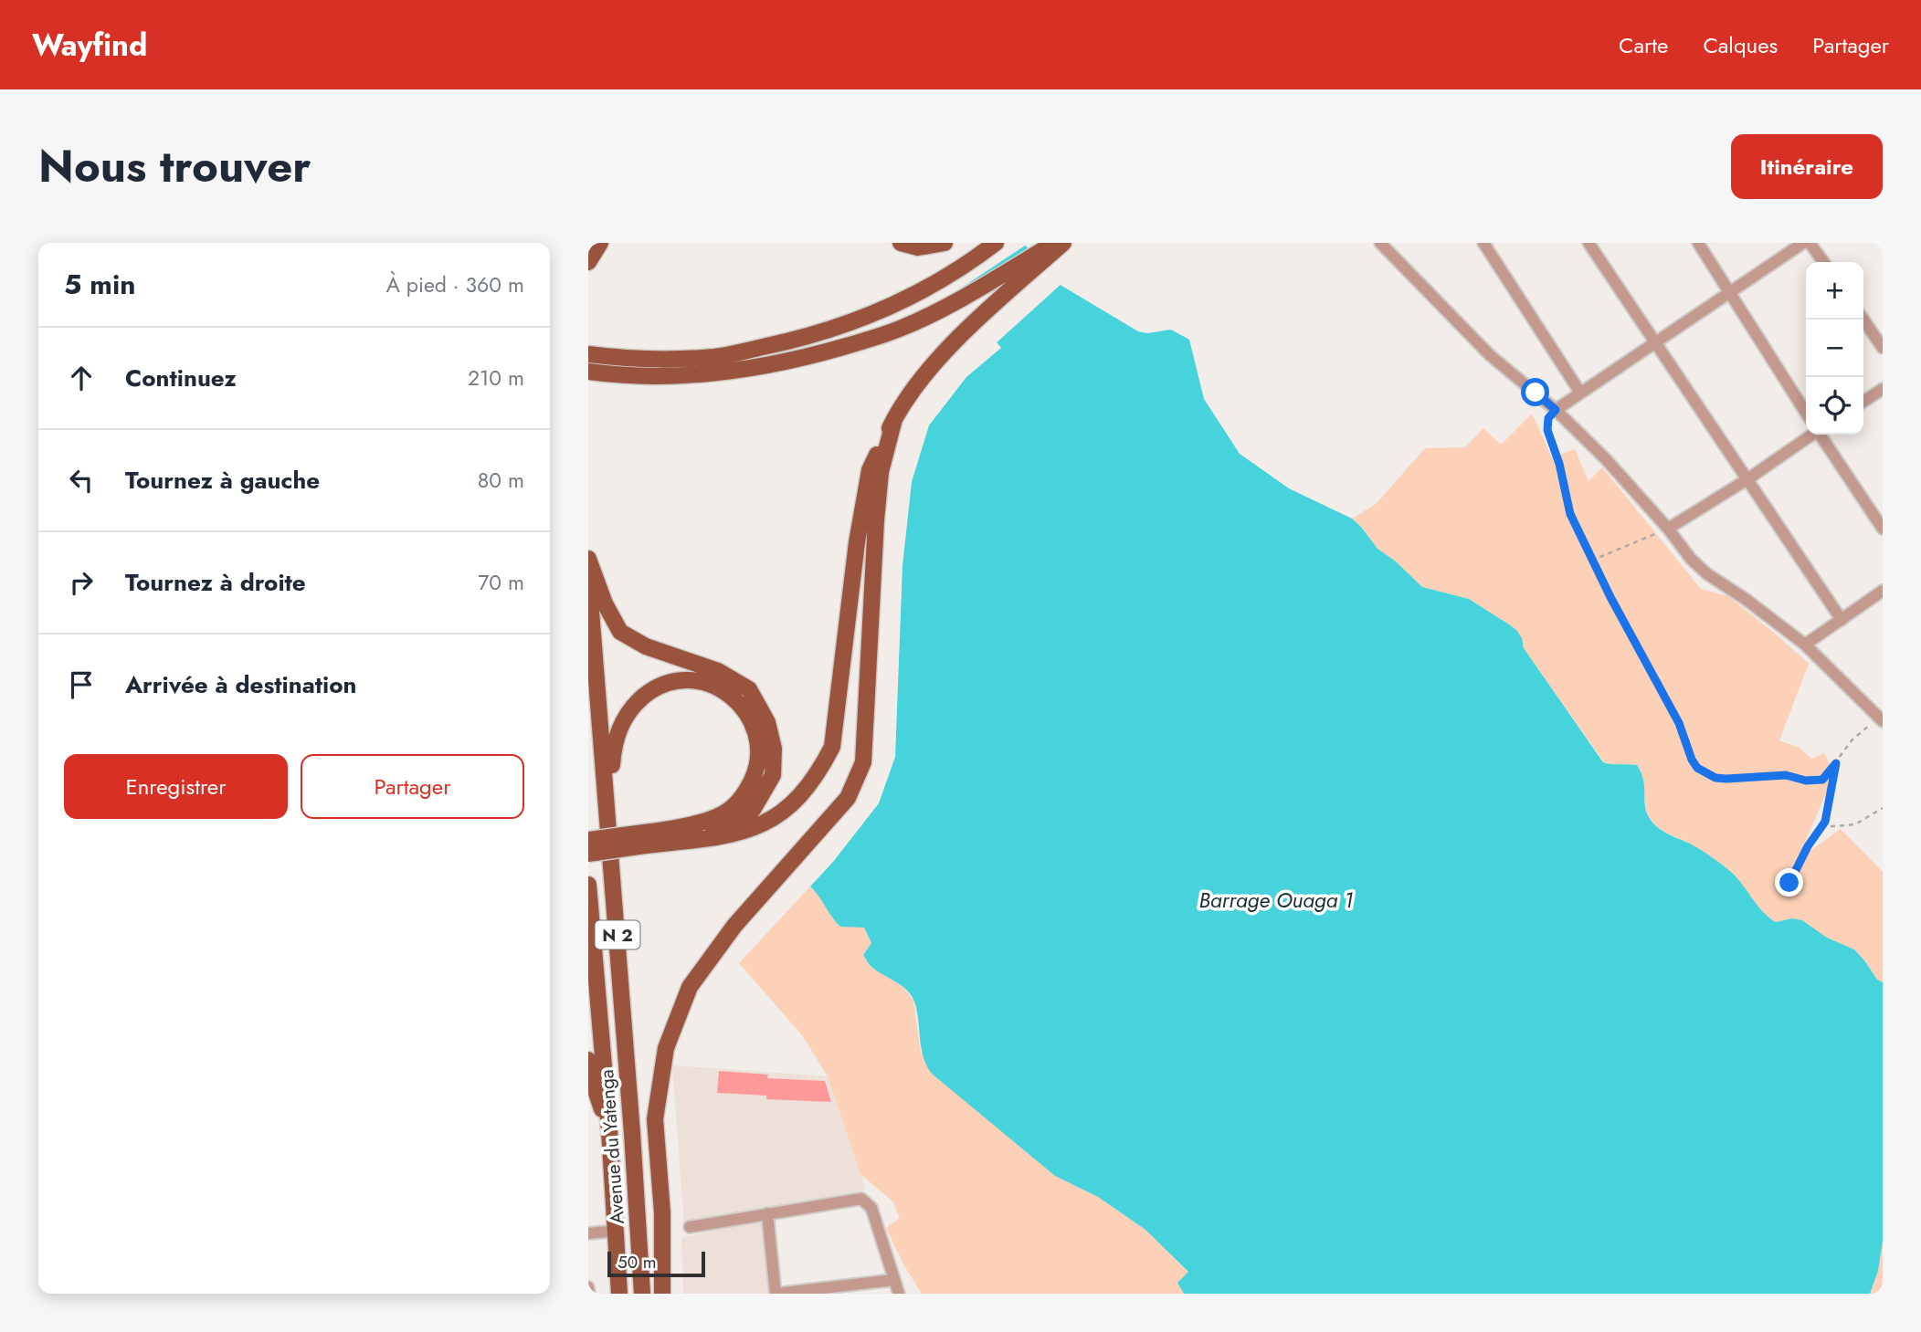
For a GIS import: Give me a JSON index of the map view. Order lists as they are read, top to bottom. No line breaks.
{"streets":{"main road":["N 2","Avenue du Yatenga"]},"water":["Barrage Ouaga 1"],"scale_bar":"50 m","page":{"header":"Wayfind","nav":["Carte","Calques","Partager"],"title":"Nous trouver","buttons":["Itinéraire",["Enregistrer","Partager"]],"heading":["5 min","À pied · 360 m"],"map_buttons":["+","−"],"list":[["Continuez","210 m"],["Tournez à gauche","80 m"],["Tournez à droite","70 m"],"Arrivée à destination"],"scale":"50 m"}}
